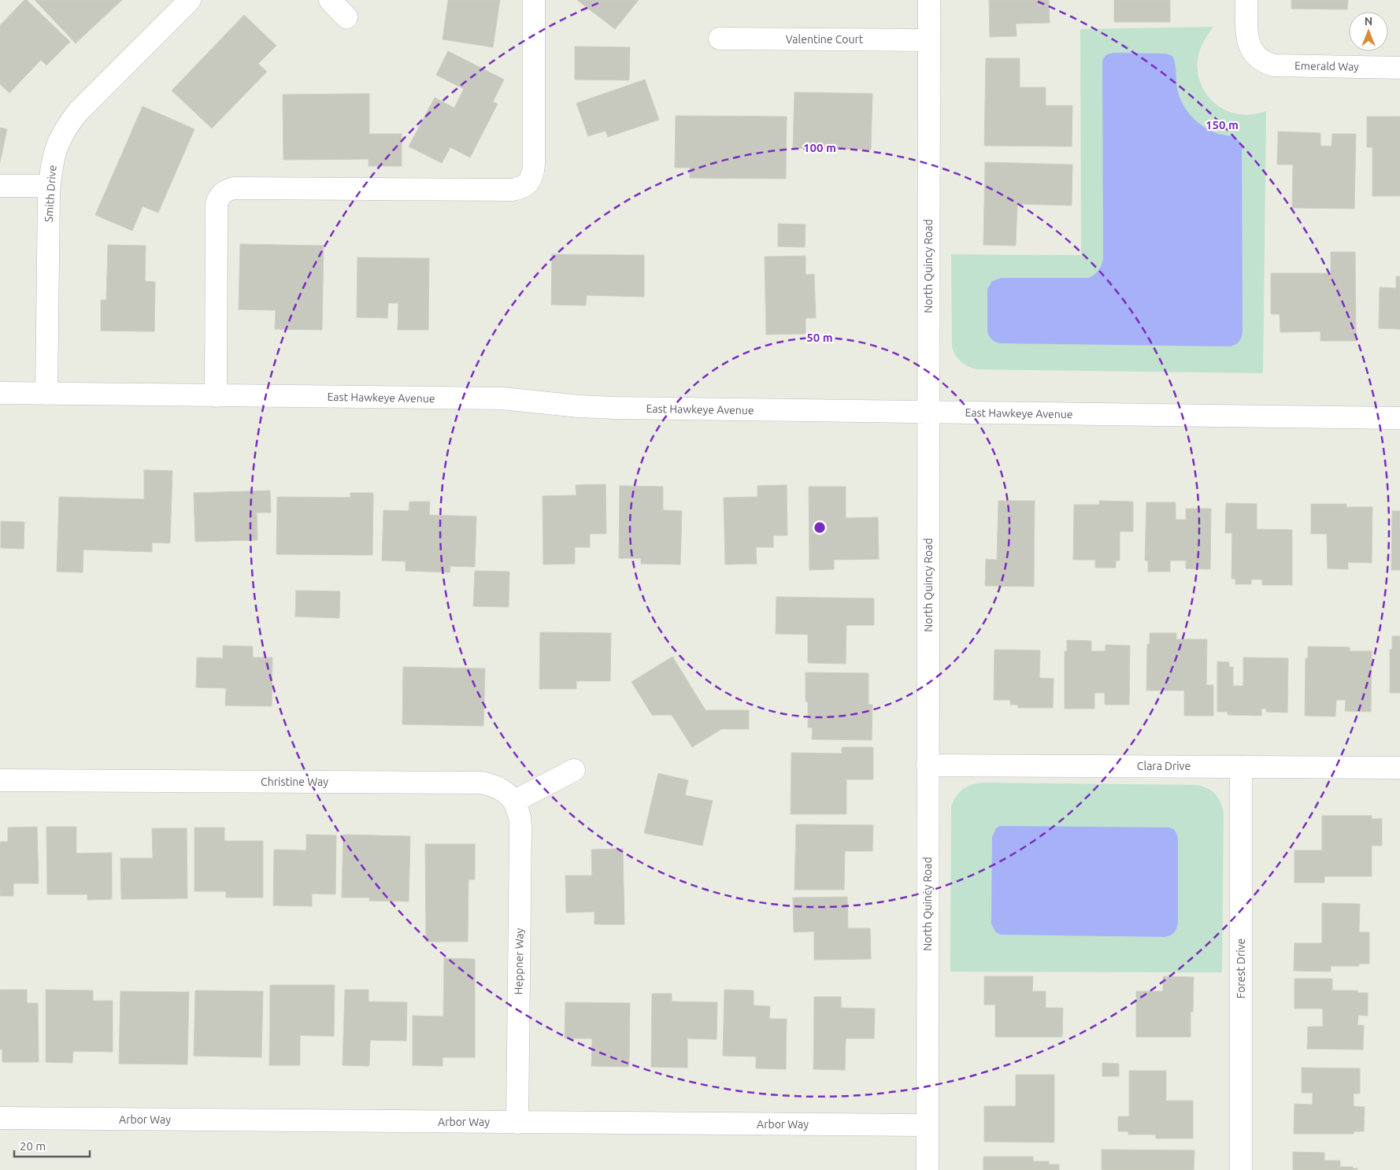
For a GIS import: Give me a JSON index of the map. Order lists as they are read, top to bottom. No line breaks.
{"streets":{"street":["Valentine Court","Emerald Way","Smith Drive","North Quincy Road","East Hawkeye Avenue","Clara Drive","Christine Way","Heppner Way","Forest Drive","Arbor Way"]},"crossings":[["Valentine Court","North Quincy Road"],["Smith Drive","East Hawkeye Avenue"],["North Quincy Road","East Hawkeye Avenue"],["North Quincy Road","Clara Drive"],["North Quincy Road","Arbor Way"],["Clara Drive","Forest Drive"],["Christine Way","Heppner Way"],["Heppner Way","Arbor Way"]],"scale_bar":"20 m","north":"top","rings":["150 m","100 m","50 m"]}
